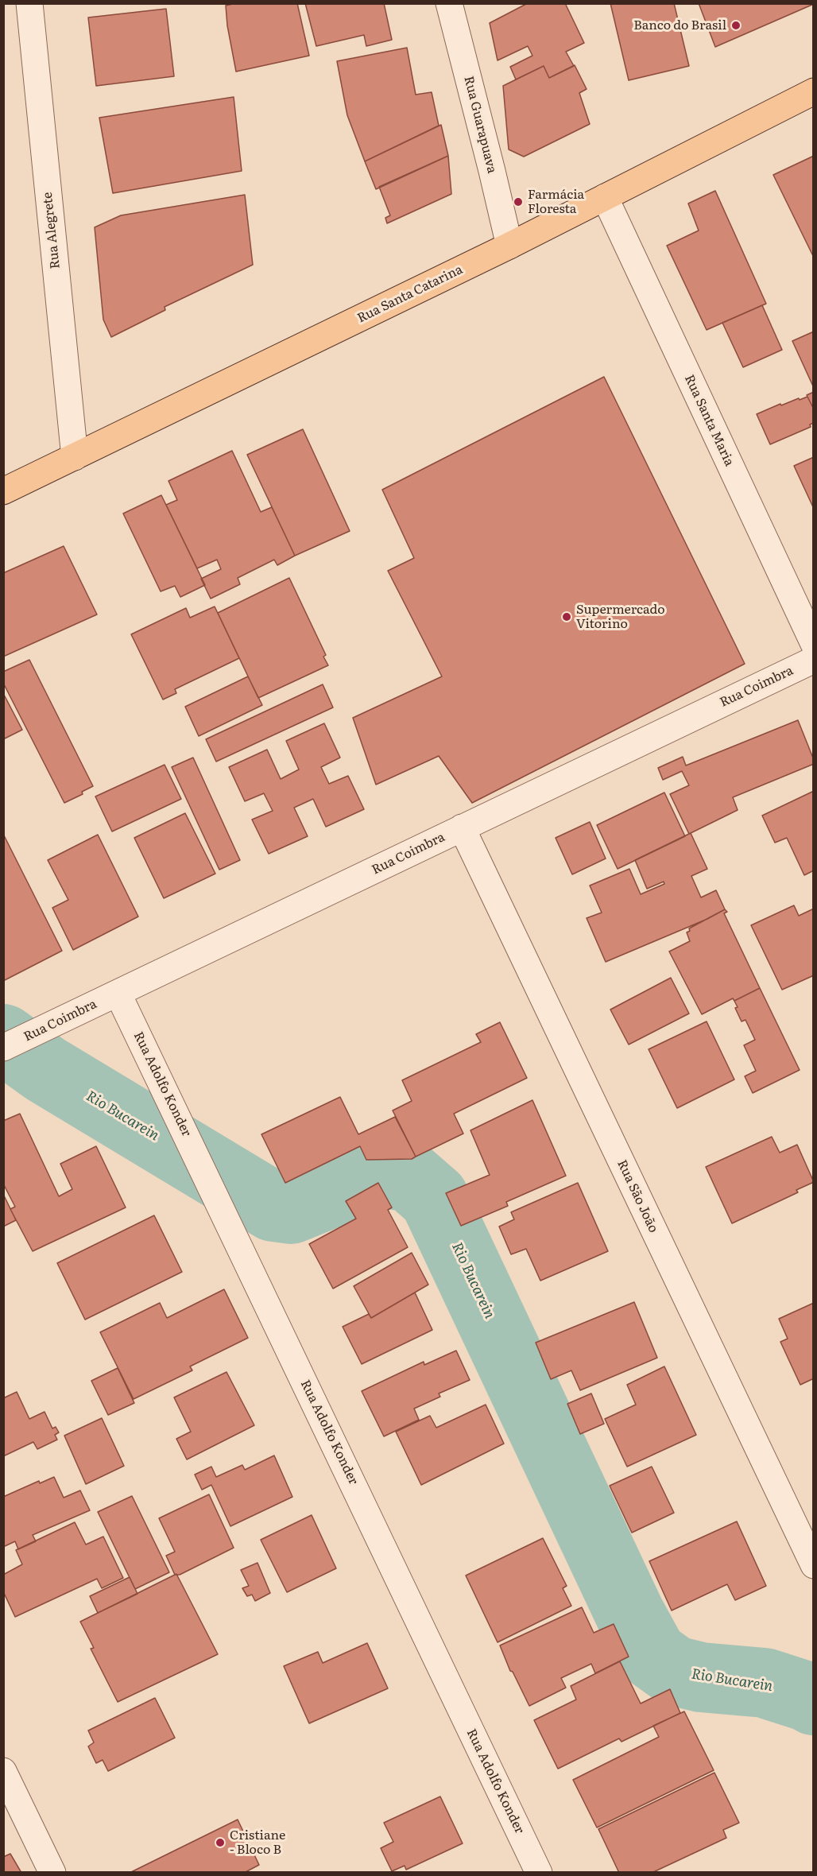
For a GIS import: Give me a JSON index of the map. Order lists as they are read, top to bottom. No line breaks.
{"streets":{"main road":["Rua Santa Catarina"],"street":["Rua Guarapuava","Rua Alegrete","Rua Santa Maria","Rua Coimbra","Rua Adolfo Konder","Rua São João"]},"crossings":[["Rua Guarapuava","Rua Santa Catarina"],["Rua Alegrete","Rua Santa Catarina"],["Rua Santa Catarina","Rua Santa Maria"],["Rua Coimbra","Rua Adolfo Konder"],["Rua Coimbra","Rua São João"]],"water":["Rio Bucarein"],"places":["Banco do Brasil","Farmácia Floresta","Supermercado Vitorino","Cristiane - Bloco B"]}
